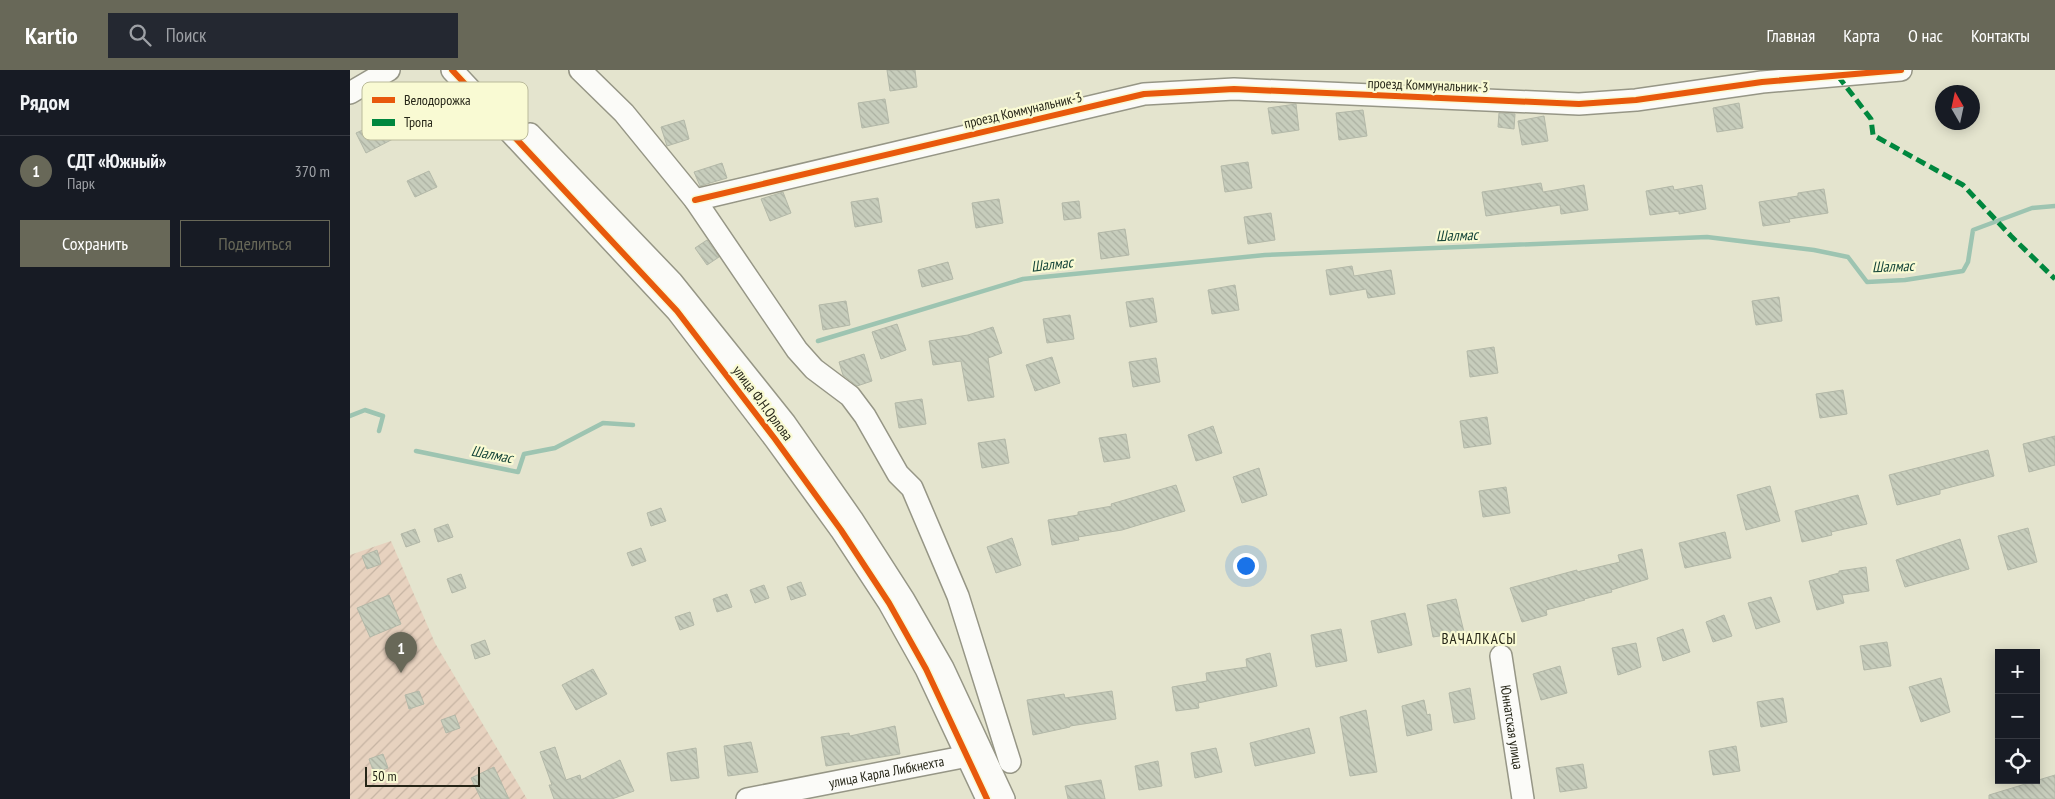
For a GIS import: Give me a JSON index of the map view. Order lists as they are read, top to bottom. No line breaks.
{"streets":{"street":["проезд Коммунальник-3","улица Ф.Н.Орлова","Юннатская улица","улица Карла Либкнехта"]},"crossings":[["улица Ф.Н.Орлова","улица Карла Либкнехта"]],"districts":["ВАЧАЛКАСЫ"],"water":["Шалмас"],"legend":["Велодорожка","Тропа"],"scale_bar":"50 m","north":"top","page":{"header":"Kartio","search":"Поиск","nav":["Главная","Карта","О нас","Контакты"],"heading":"Рядом","list":[{"mark":"1","name":"СДТ «Южный»","note":"Парк","value":"370 m"}],"buttons":["Сохранить","Поделиться"],"pins":"1","map_buttons":["+","−"],"scale":"50 m"}}
